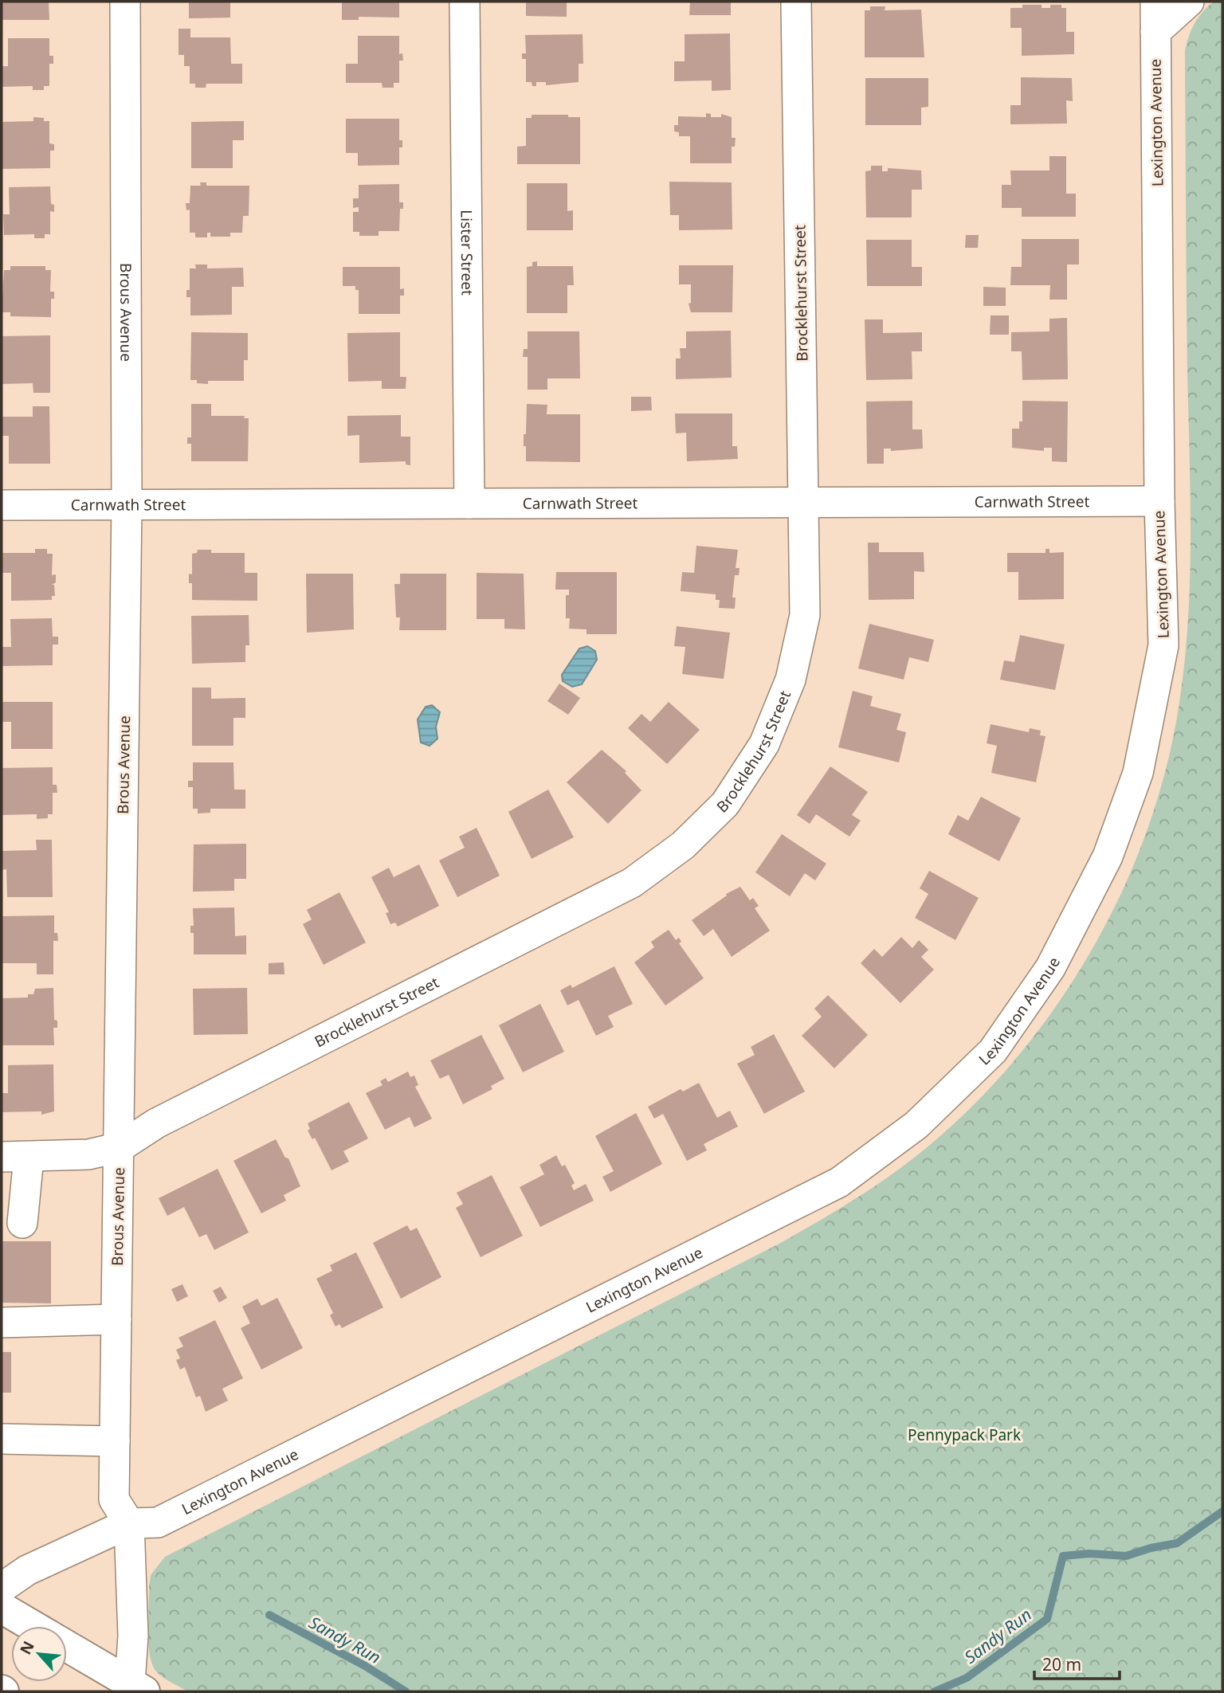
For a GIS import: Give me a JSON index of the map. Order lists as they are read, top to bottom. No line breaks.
{"streets":{"street":["Lexington Avenue","Lister Street","Brocklehurst Street","Brous Avenue","Carnwath Street"]},"crossings":[["Lexington Avenue","Brous Avenue"],["Lexington Avenue","Carnwath Street"],["Lister Street","Carnwath Street"],["Brocklehurst Street","Brous Avenue"],["Brocklehurst Street","Carnwath Street"],["Brous Avenue","Carnwath Street"]],"water":["Sandy Run"],"parks":["Pennypack Park"],"scale_bar":"20 m","north":"top left"}
